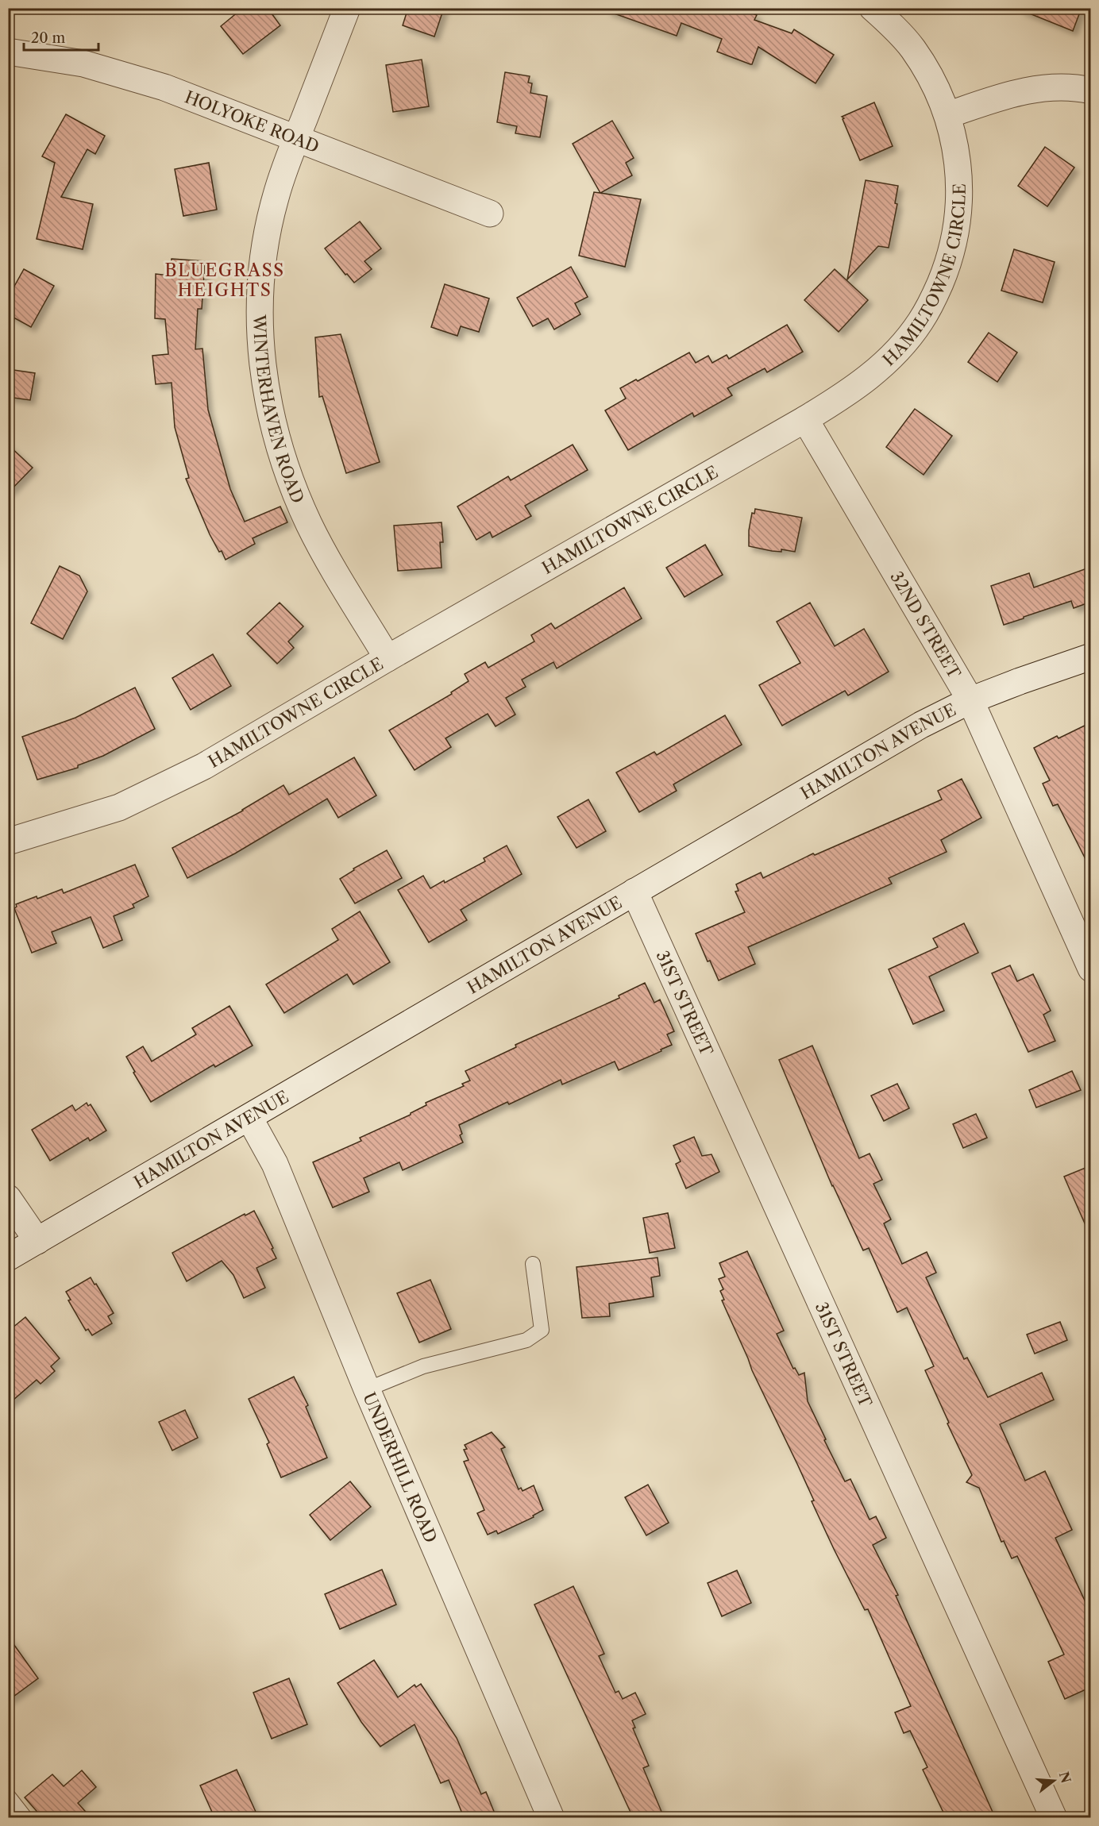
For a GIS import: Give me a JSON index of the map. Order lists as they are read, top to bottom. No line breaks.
{"streets":{"street":["HOLYOKE ROAD","HAMILTOWNE CIRCLE","WINTERHAVEN ROAD","32ND STREET","HAMILTON AVENUE","31ST STREET","UNDERHILL ROAD"]},"crossings":[["HOLYOKE ROAD","WINTERHAVEN ROAD"],["HAMILTOWNE CIRCLE","WINTERHAVEN ROAD"],["HAMILTOWNE CIRCLE","32ND STREET"],["32ND STREET","HAMILTON AVENUE"],["HAMILTON AVENUE","31ST STREET"],["HAMILTON AVENUE","UNDERHILL ROAD"]],"districts":["BLUEGRASS HEIGHTS"],"scale_bar":"20 m","north":"right"}
